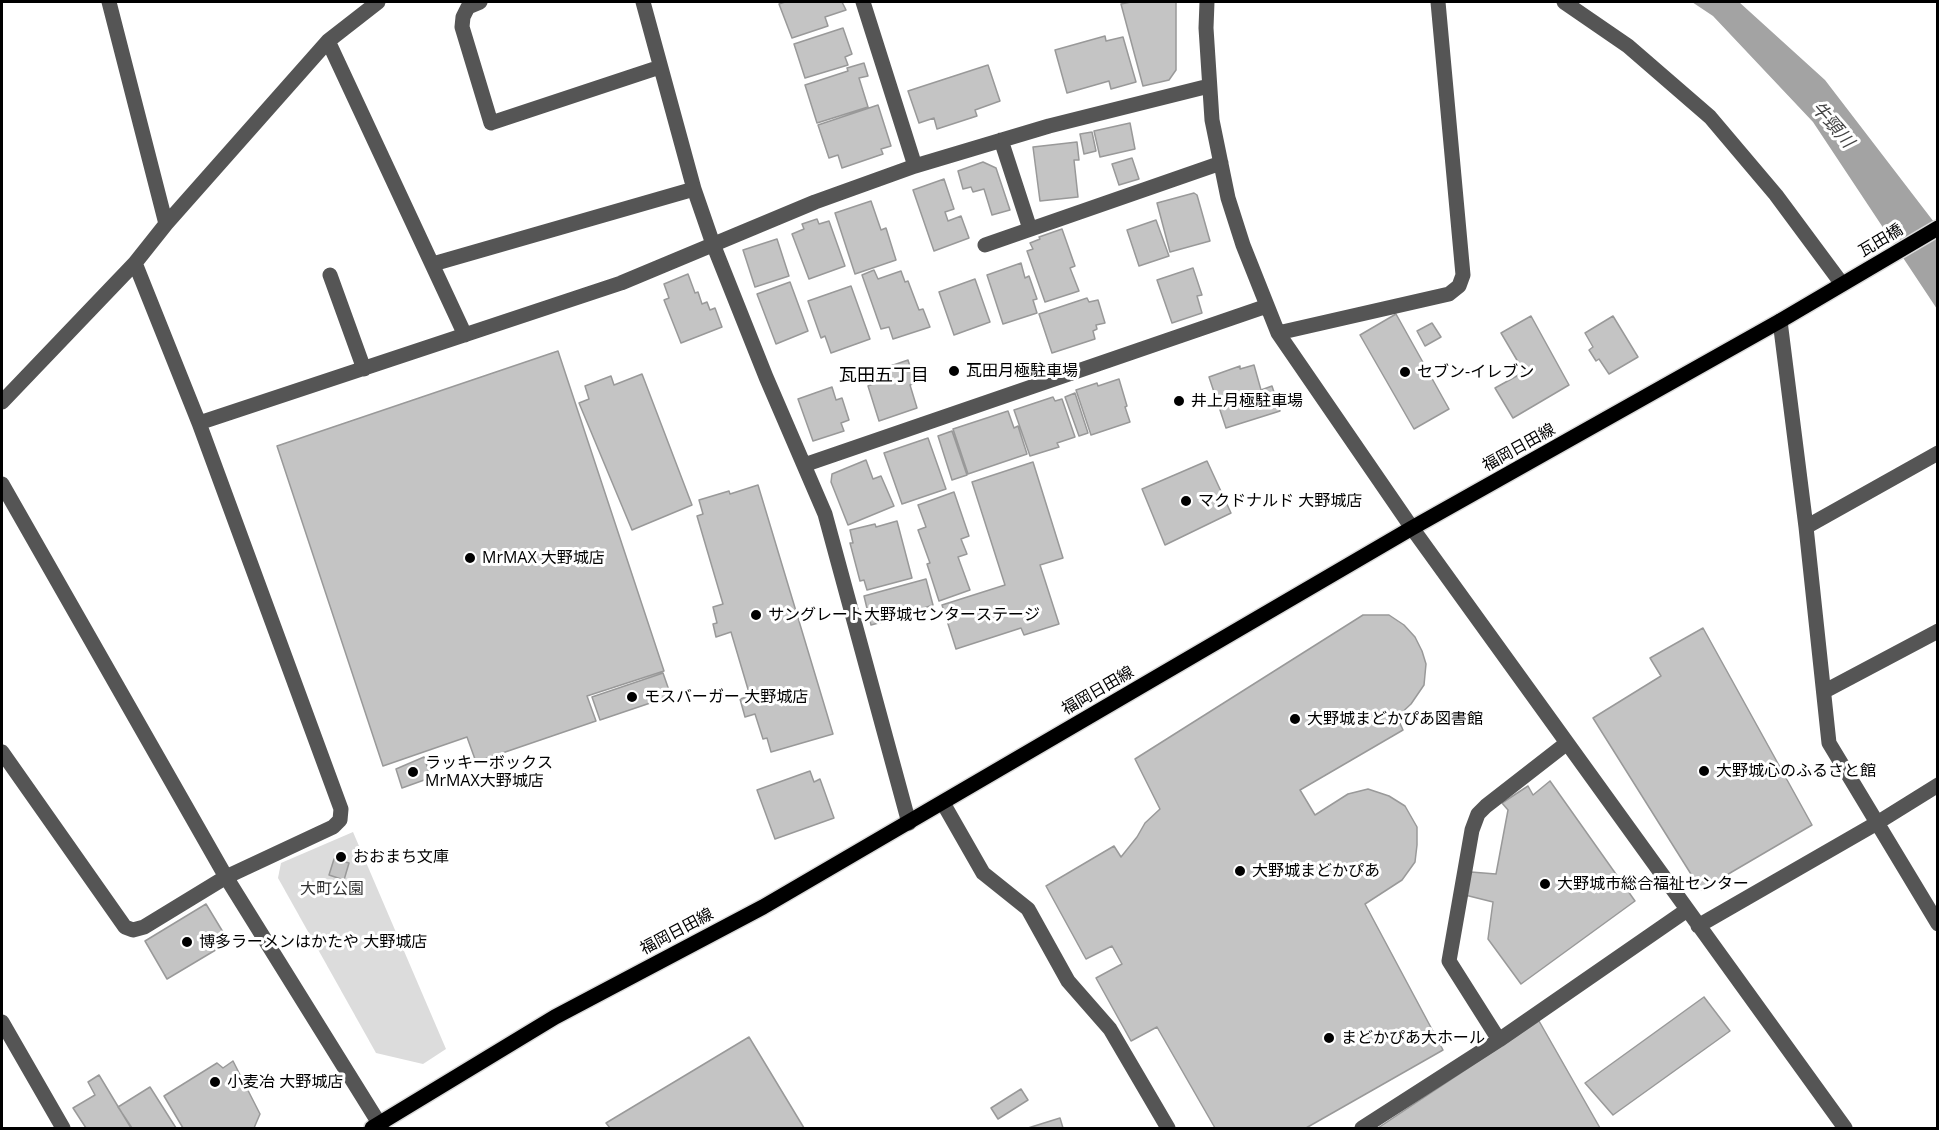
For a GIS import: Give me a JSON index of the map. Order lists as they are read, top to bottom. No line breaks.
{"streets":{"main road":["瓦田橋","福岡日田線"]},"crossings":[["瓦田橋","福岡日田線"]],"districts":["瓦田五丁目"],"water":["牛頸川"],"parks":["大町公園"],"places":["瓦田月極駐車場","セブン-イレブン","井上月極駐車場","マクドナルド 大野城店","MrMAX 大野城店","サングレート大野城センターステージ","モスバーガー 大野城店","大野城まどかぴあ図書館","大野城心のふるさと館","ラッキーボックス MrMAX大野城店","おおまち文庫","大野城まどかぴあ","大野城市総合福祉センター","博多ラーメンはかたや 大野城店","まどかぴあ大ホール","小麦冶 大野城店"]}
